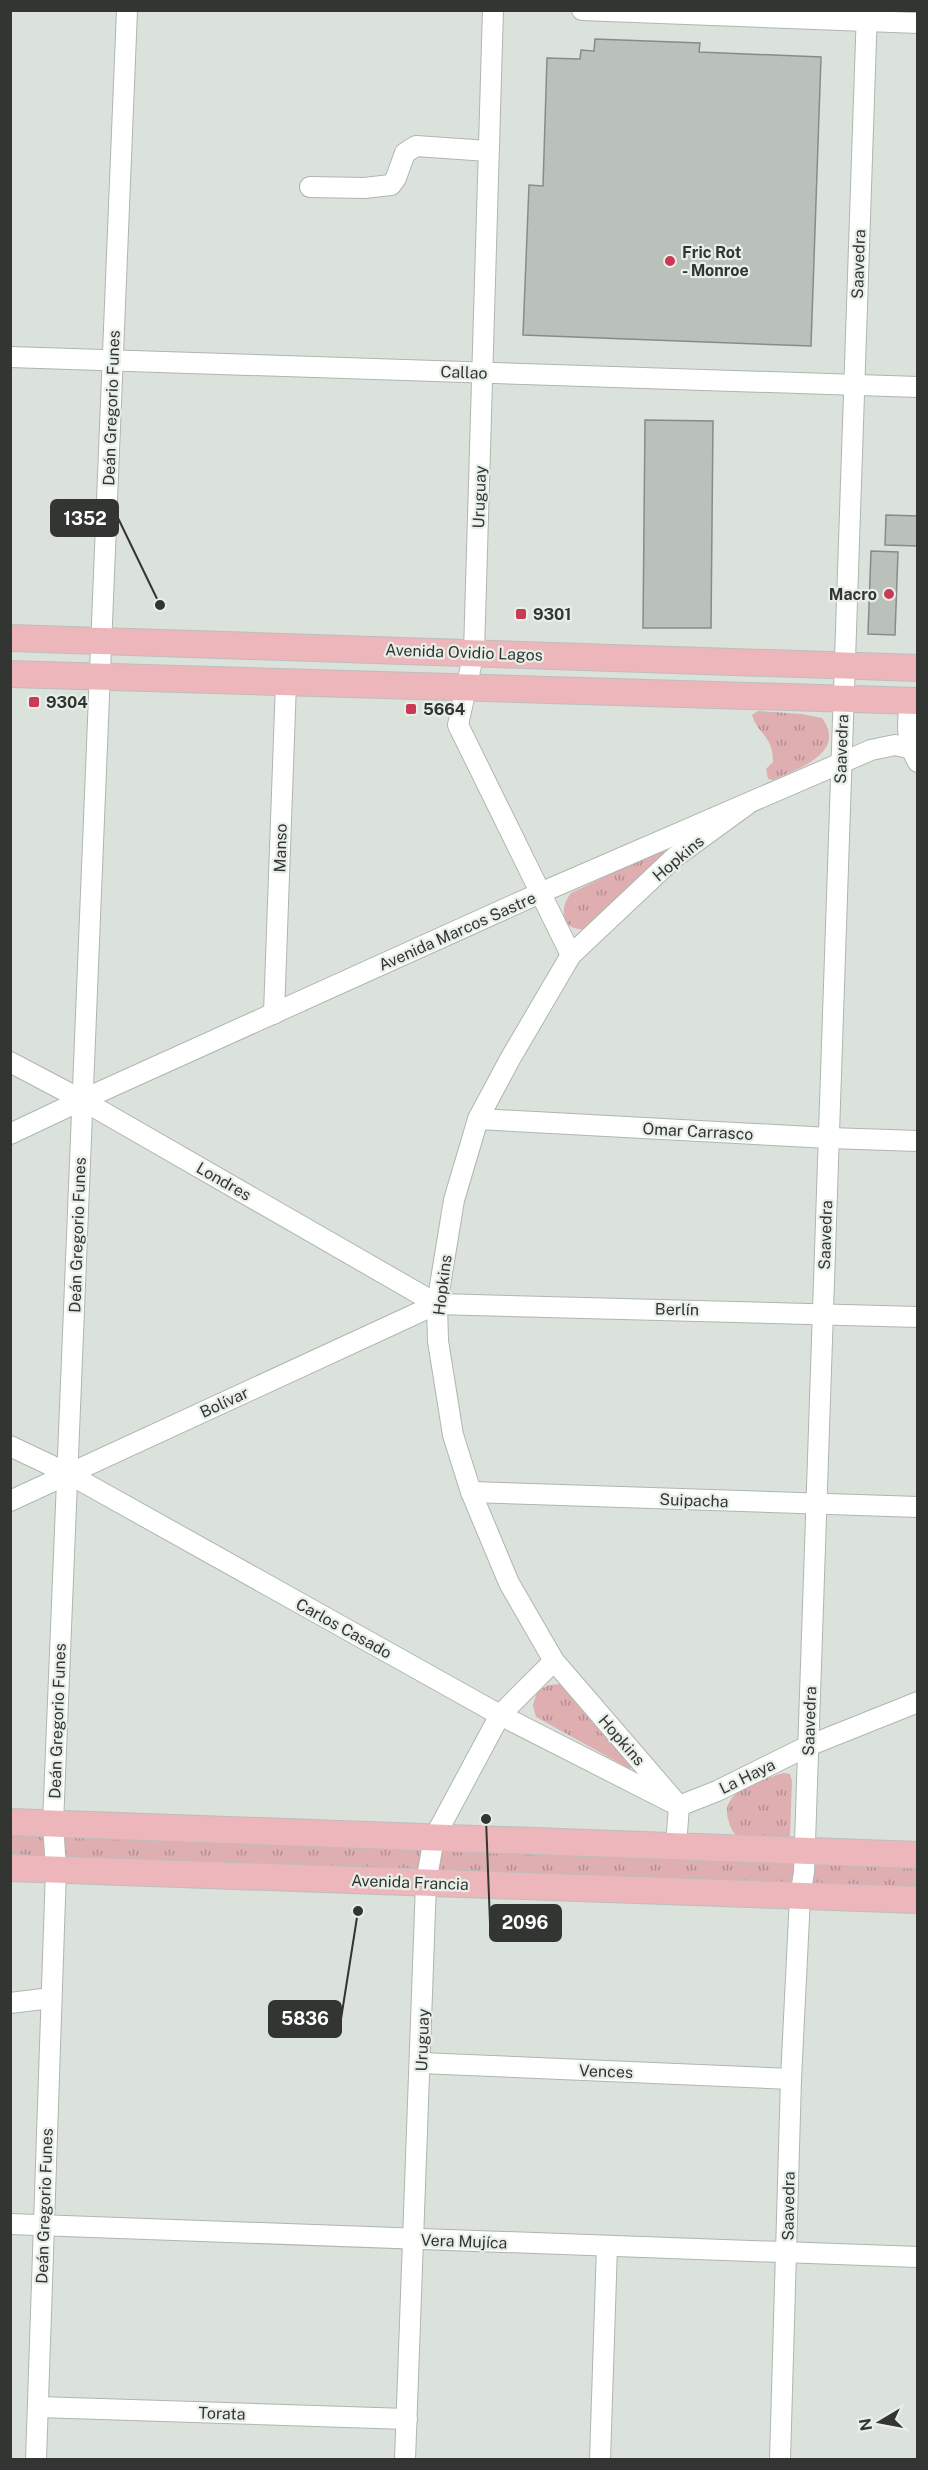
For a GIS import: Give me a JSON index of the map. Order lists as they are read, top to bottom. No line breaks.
{"streets":{"main road":["Avenida Ovidio Lagos","Avenida Francia"],"street":["Saavedra","Callao","Deán Gregorio Funes","Uruguay","Manso","Hopkins","Avenida Marcos Sastre","Omar Carrasco","Londres","Berlín","Bolívar","Suipacha","Carlos Casado","La Haya","Vences","Vera Mujíca","Torata"]},"crossings":[["Saavedra","Callao"],["Saavedra","Avenida Ovidio Lagos"],["Saavedra","Avenida Marcos Sastre"],["Saavedra","Omar Carrasco"],["Saavedra","Berlín"],["Saavedra","Suipacha"],["Saavedra","La Haya"],["Saavedra","Avenida Francia"],["Saavedra","Vences"],["Saavedra","Vera Mujíca"],["Callao","Deán Gregorio Funes"],["Callao","Uruguay"],["Deán Gregorio Funes","Avenida Ovidio Lagos"],["Deán Gregorio Funes","Avenida Marcos Sastre"],["Deán Gregorio Funes","Londres"],["Deán Gregorio Funes","Bolívar"],["Deán Gregorio Funes","Carlos Casado"],["Deán Gregorio Funes","Avenida Francia"],["Deán Gregorio Funes","Vera Mujíca"],["Deán Gregorio Funes","Torata"],["Uruguay","Avenida Ovidio Lagos"],["Uruguay","Hopkins"],["Uruguay","Avenida Marcos Sastre"],["Uruguay","Carlos Casado"],["Uruguay","Avenida Francia"],["Uruguay","Vences"],["Uruguay","Vera Mujíca"],["Uruguay","Torata"],["Manso","Avenida Marcos Sastre"],["Hopkins","Avenida Marcos Sastre"],["Hopkins","Omar Carrasco"],["Hopkins","Londres"],["Hopkins","Berlín"],["Hopkins","Bolívar"],["Hopkins","Suipacha"],["Hopkins","Carlos Casado"],["Hopkins","La Haya"],["Avenida Marcos Sastre","Londres"],["Londres","Berlín"],["Londres","Bolívar"],["Berlín","Bolívar"],["Bolívar","Carlos Casado"],["Carlos Casado","La Haya"]],"places":{"other":["Fric Rot - Monroe","Macro","1352","2096","5836"],"transit":["9301","9304","5664"]},"north":"left"}
